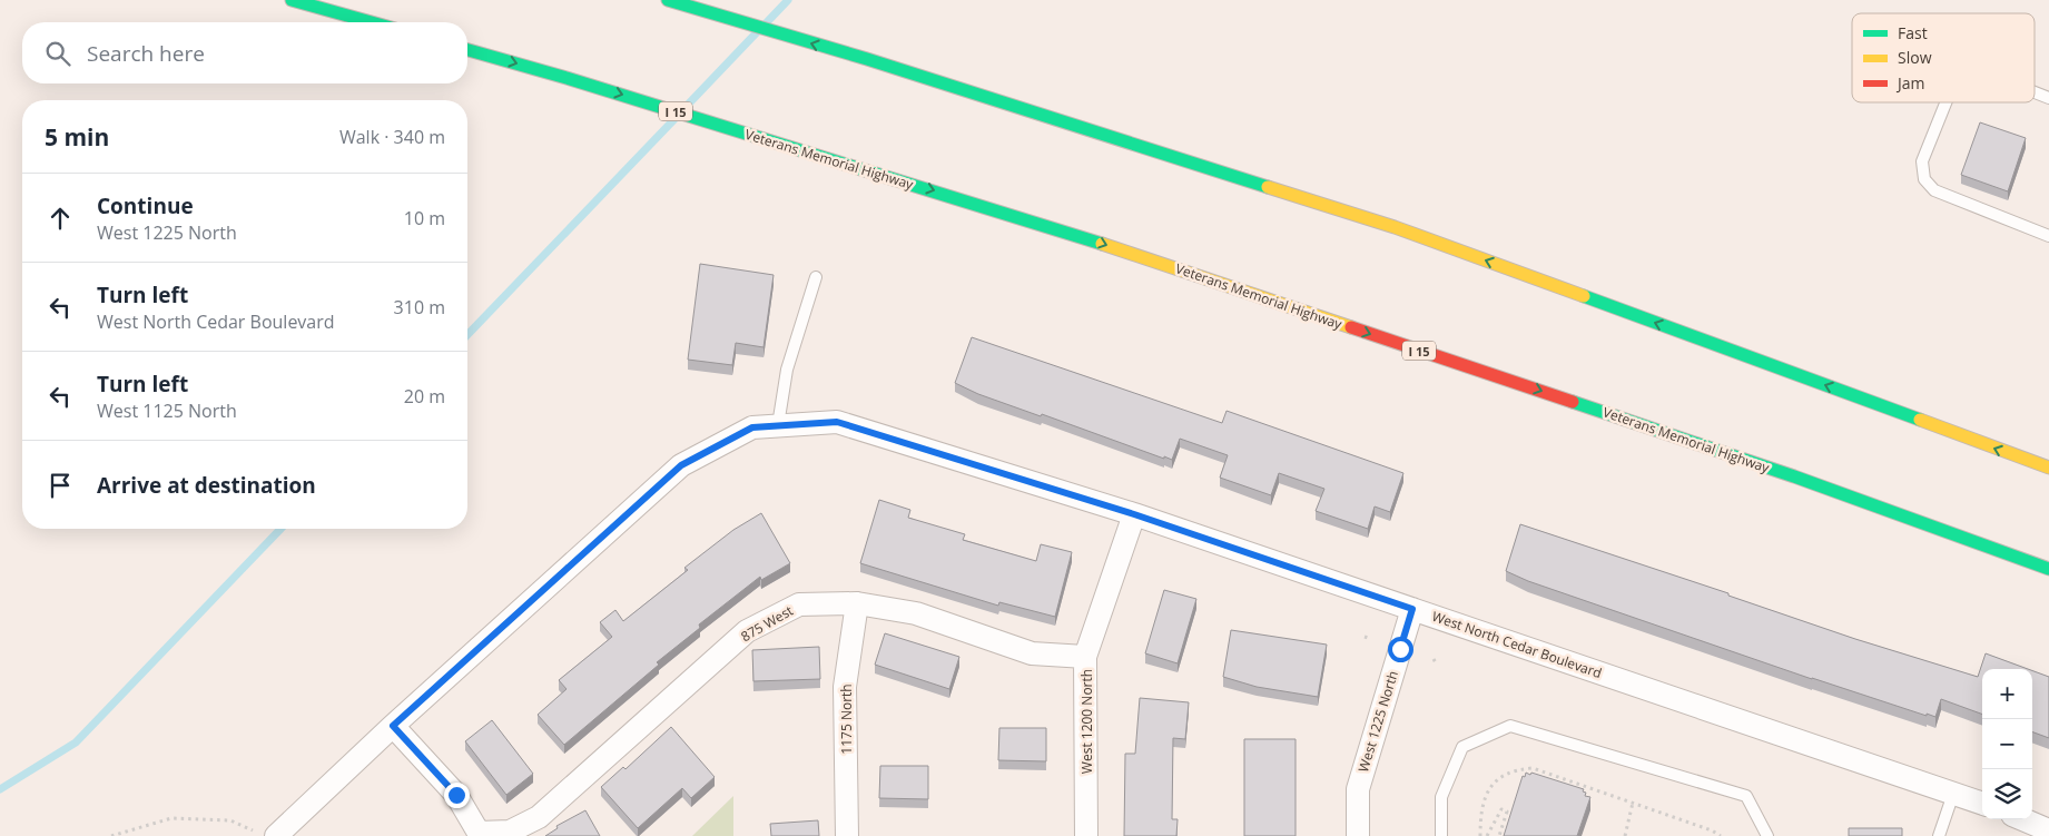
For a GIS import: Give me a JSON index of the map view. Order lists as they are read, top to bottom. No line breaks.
{"streets":{"highway":["I 15","Veterans Memorial Highway"],"street":["875 West","West North Cedar Boulevard","1175 North","West 1200 North","West 1225 North"]},"crossings":[["875 West","1175 North"],["875 West","West 1200 North"],["West North Cedar Boulevard","West 1200 North"],["West North Cedar Boulevard","West 1225 North"]],"legend":["Fast","Slow","Jam"],"page":{"search":"Search here","heading":["5 min","Walk · 340 m"],"list":[["Continue","West 1225 North","10 m"],["Turn left","West North Cedar Boulevard","310 m"],["Turn left","West 1125 North","20 m"],"Arrive at destination"],"map_buttons":["+","−"]}}
